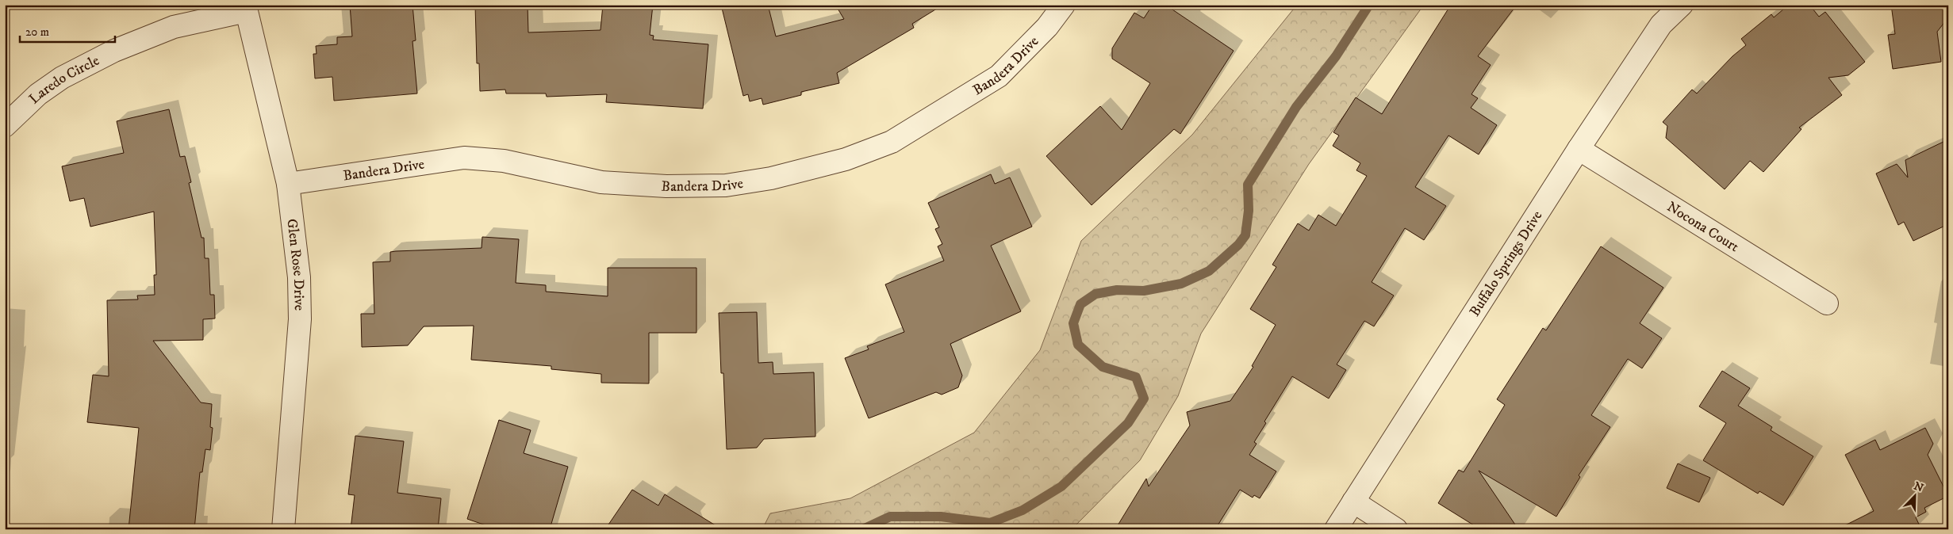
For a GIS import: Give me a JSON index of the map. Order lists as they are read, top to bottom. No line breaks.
{"streets":{"street":["Bandera Drive","Laredo Circle","Nocona Court","Buffalo Springs Drive","Glen Rose Drive"]},"crossings":[["Bandera Drive","Glen Rose Drive"],["Laredo Circle","Glen Rose Drive"],["Nocona Court","Buffalo Springs Drive"]],"scale_bar":"20 m","north":"top right"}
